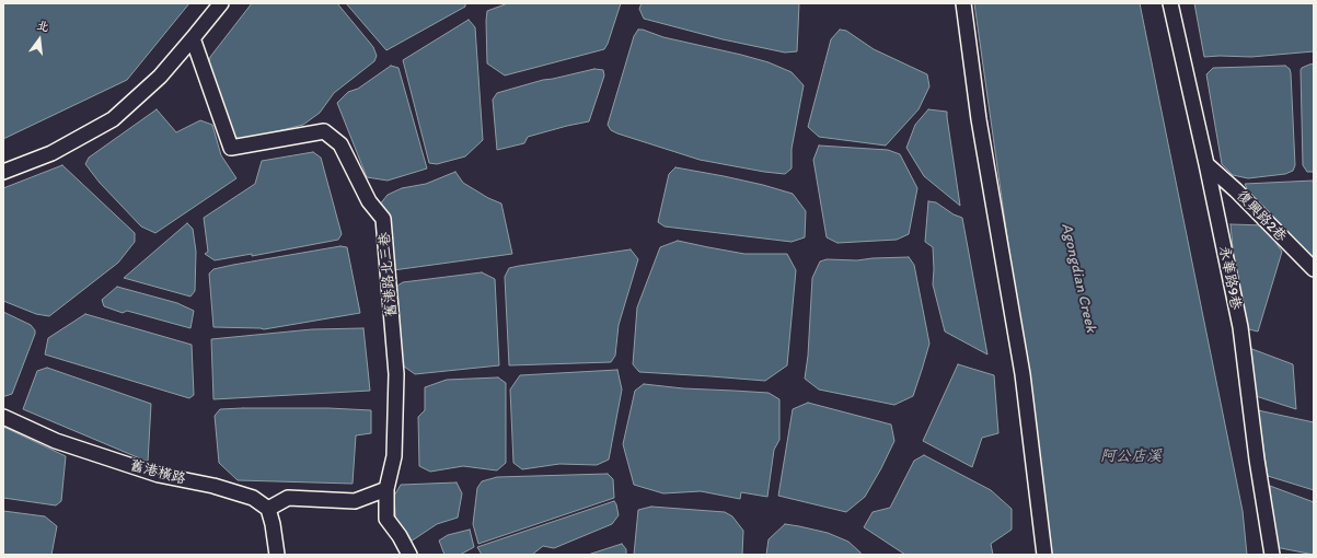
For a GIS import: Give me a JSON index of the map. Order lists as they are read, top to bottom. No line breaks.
{"streets":{"street":["復興路2巷","舊港路北三巷","永華路9巷","舊港橫路"]},"crossings":[["復興路2巷","永華路9巷"]],"water":["Agongdian Creek","阿公店溪"],"north":"top"}
